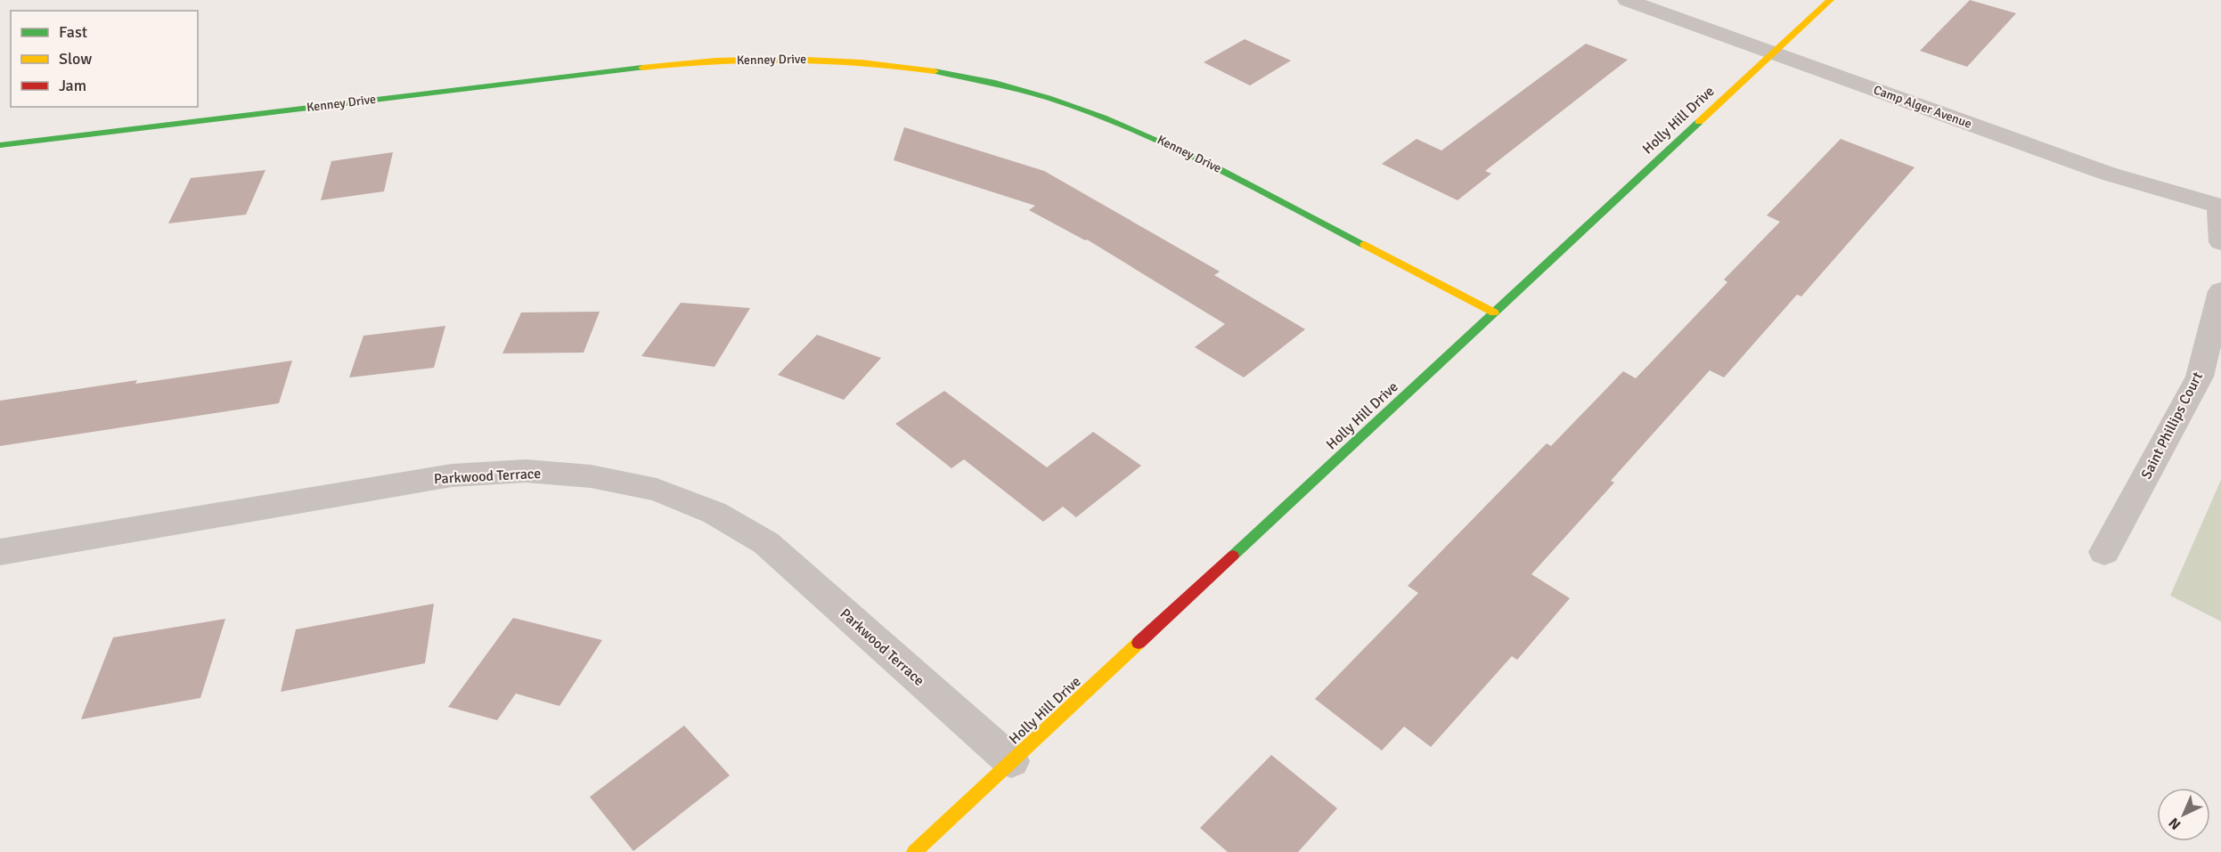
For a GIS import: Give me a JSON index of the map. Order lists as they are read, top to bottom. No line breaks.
{"streets":{"street":["Kenney Drive","Camp Alger Avenue","Holly Hill Drive","Saint Phillips Court","Parkwood Terrace"]},"crossings":[["Kenney Drive","Holly Hill Drive"],["Camp Alger Avenue","Holly Hill Drive"],["Holly Hill Drive","Parkwood Terrace"]],"legend":["Fast","Slow","Jam"],"north":"bottom left"}
